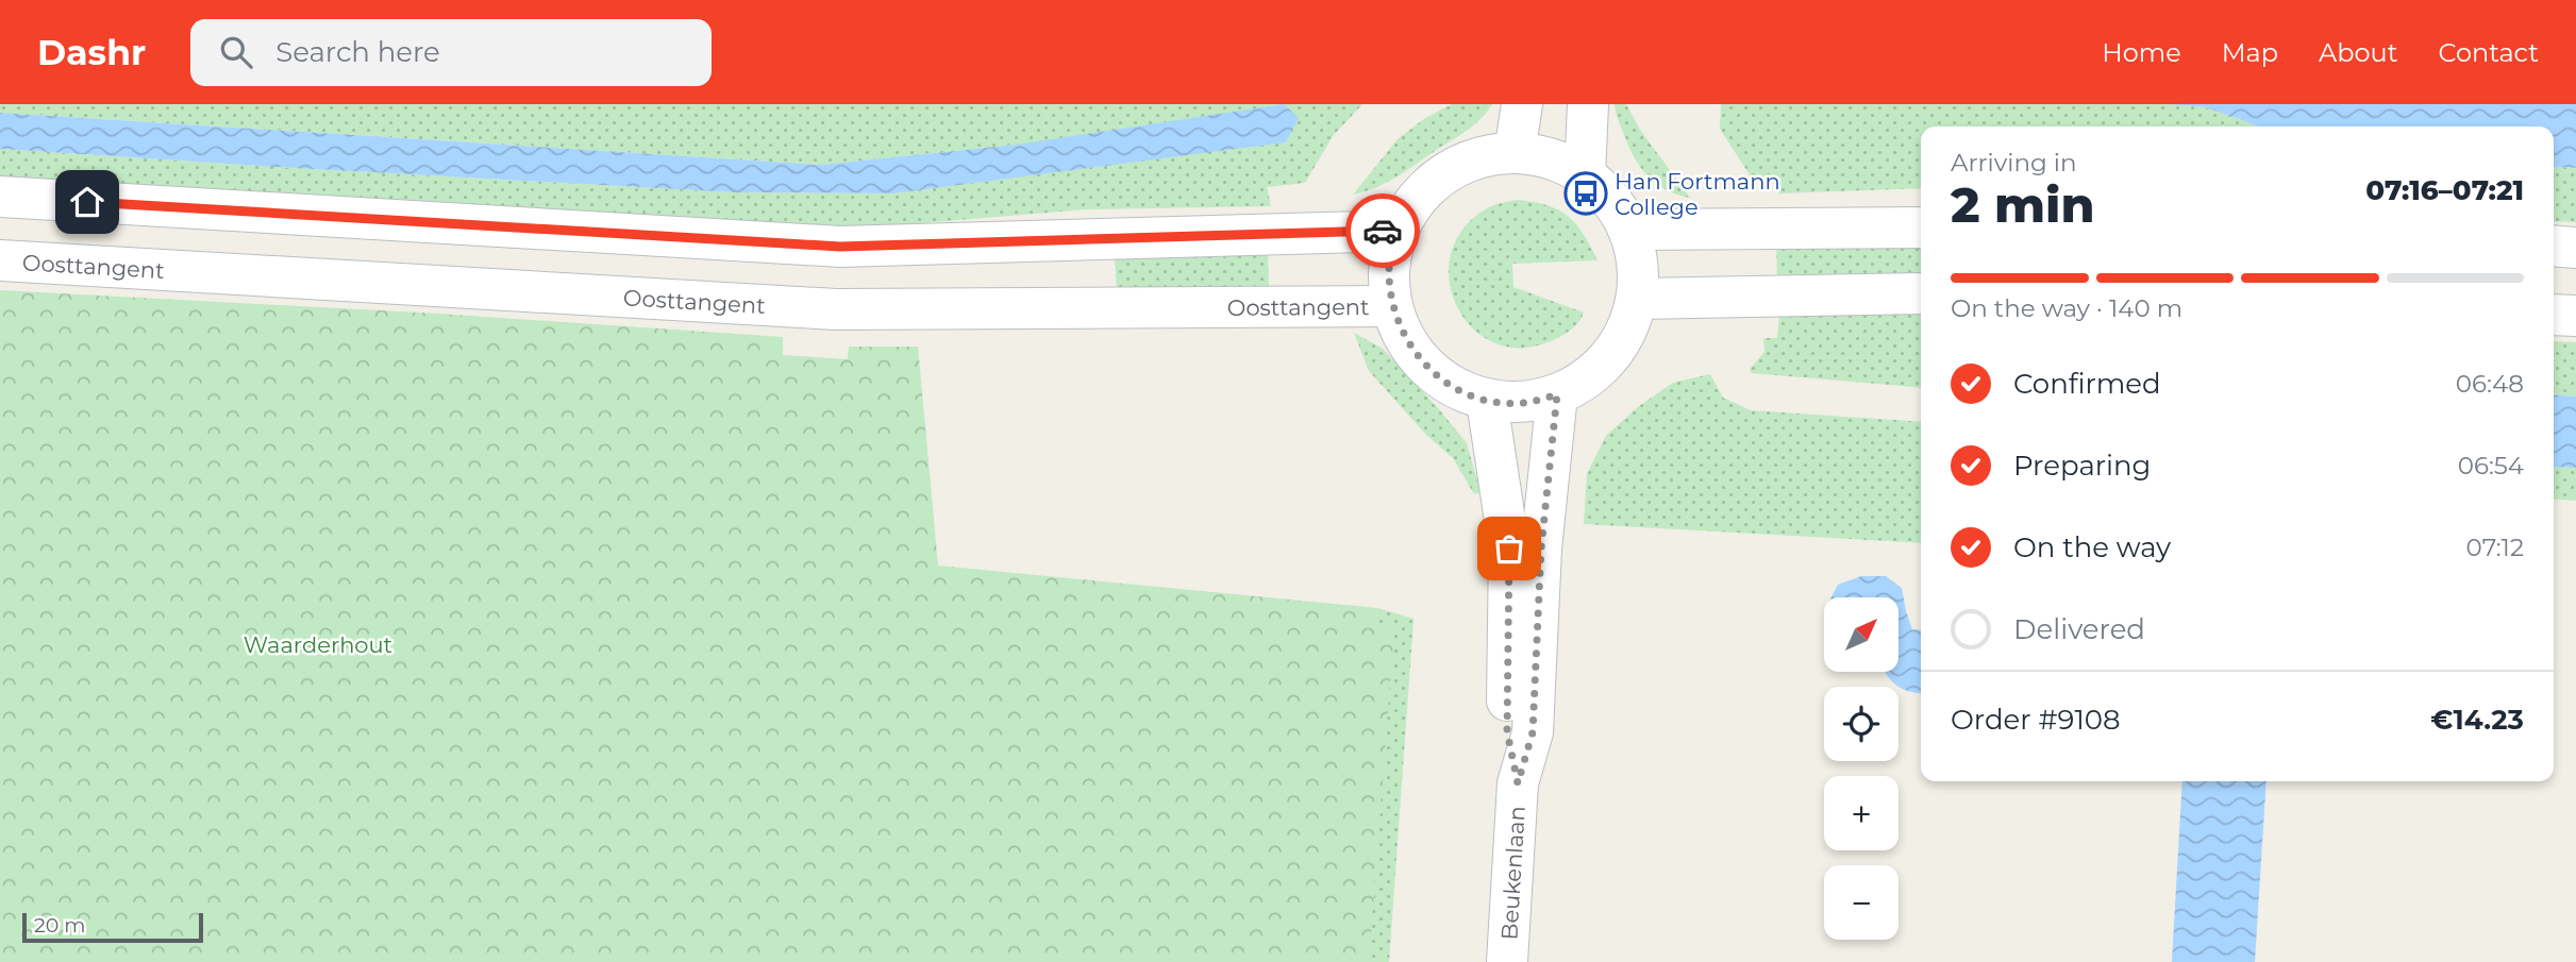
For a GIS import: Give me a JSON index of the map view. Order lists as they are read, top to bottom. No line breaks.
{"streets":{"main road":["Oosttangent","Beukenlaan"]},"crossings":[["Oosttangent","Beukenlaan"]],"parks":["Waarderhout"],"places":{"bus stop":["Han Fortmann College"]},"scale_bar":"20 m","north":"top right","page":{"header":"Dashr","search":"Search here","nav":["Home","Map","About","Contact"],"heading":["2 min","Arriving in","07:16–07:21"],"panel":["Order #9108","€14.23"],"bar":"On the way · 140 m","list":[["Confirmed","06:48"],["Preparing","06:54"],["On the way","07:12"],"Delivered"],"map_buttons":["+","−"],"scale":"20 m"}}
